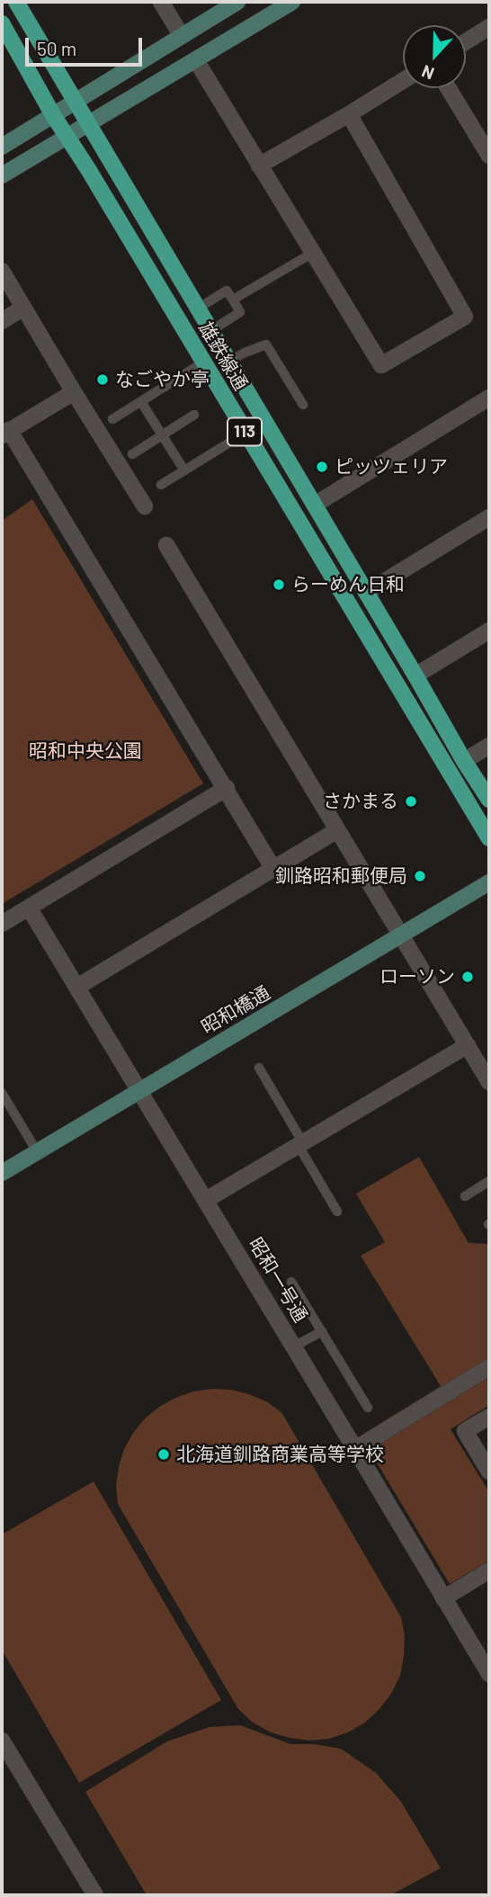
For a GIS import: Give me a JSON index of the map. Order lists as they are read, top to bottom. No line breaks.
{"streets":{"main road":["雄鉄線通","113"],"street":["昭和橋通","昭和一号通"]},"crossings":[["昭和橋通","昭和一号通"]],"parks":["昭和中央公園"],"places":["なごやか亭","ピッツェリア","らーめん日和","さかまる","釧路昭和郵便局","ローソン","北海道釧路商業高等学校"],"scale_bar":"50 m","north":"bottom"}
